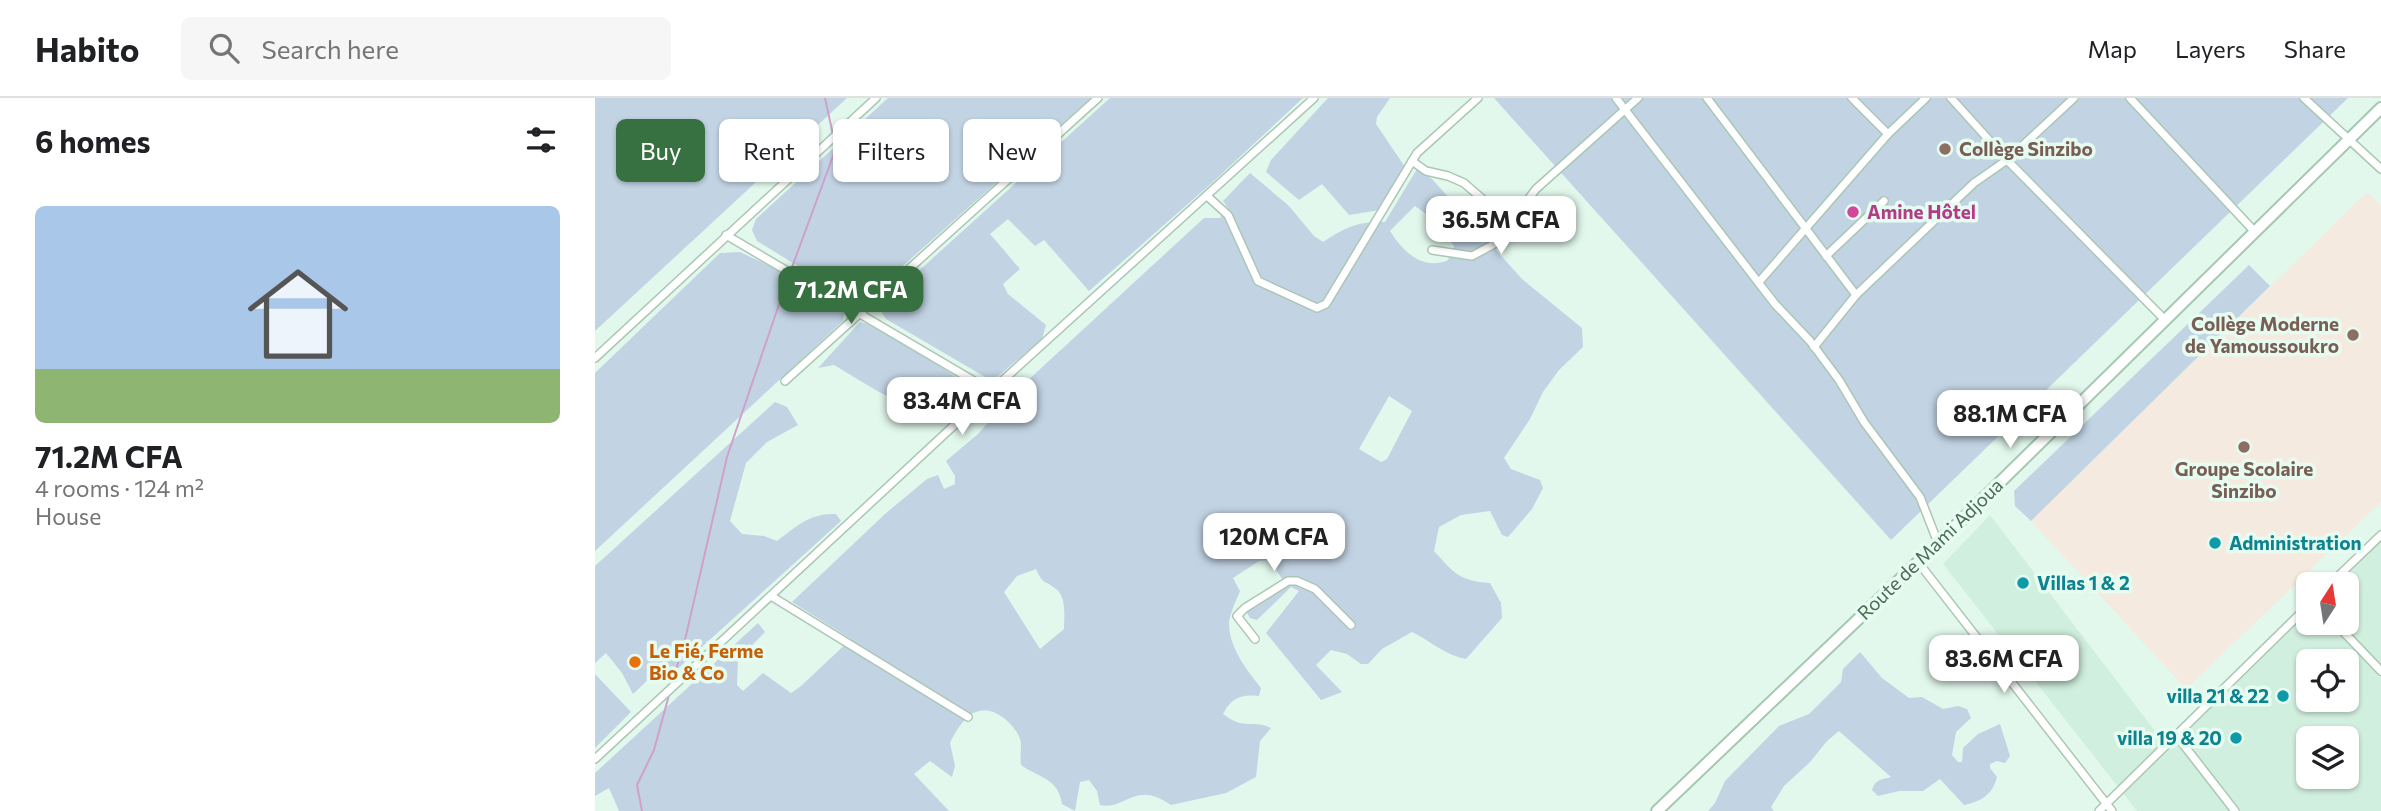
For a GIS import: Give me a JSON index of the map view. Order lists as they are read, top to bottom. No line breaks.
{"streets":{"street":["Route de Mami Adjoua"]},"places":["Collège Sinzibo","Amine Hôtel","Collège Moderne de Yamoussoukro","Groupe Scolaire Sinzibo","Administration","Villas 1 & 2","Le Fié, Ferme Bio & Co","villa 21 & 22","villa 19 & 20"],"north":"top","page":{"header":"Habito","search":"Search here","nav":["Map","Layers","Share"],"heading":"6 homes","chip":["Buy","Rent","Filters","New"],"list":[{"name":"71.2M CFA","note":"4 rooms · 124 m² · House"}],"price":["36.5M CFA","71.2M CFA","83.4M CFA","88.1M CFA","120M CFA","83.6M CFA"]}}
